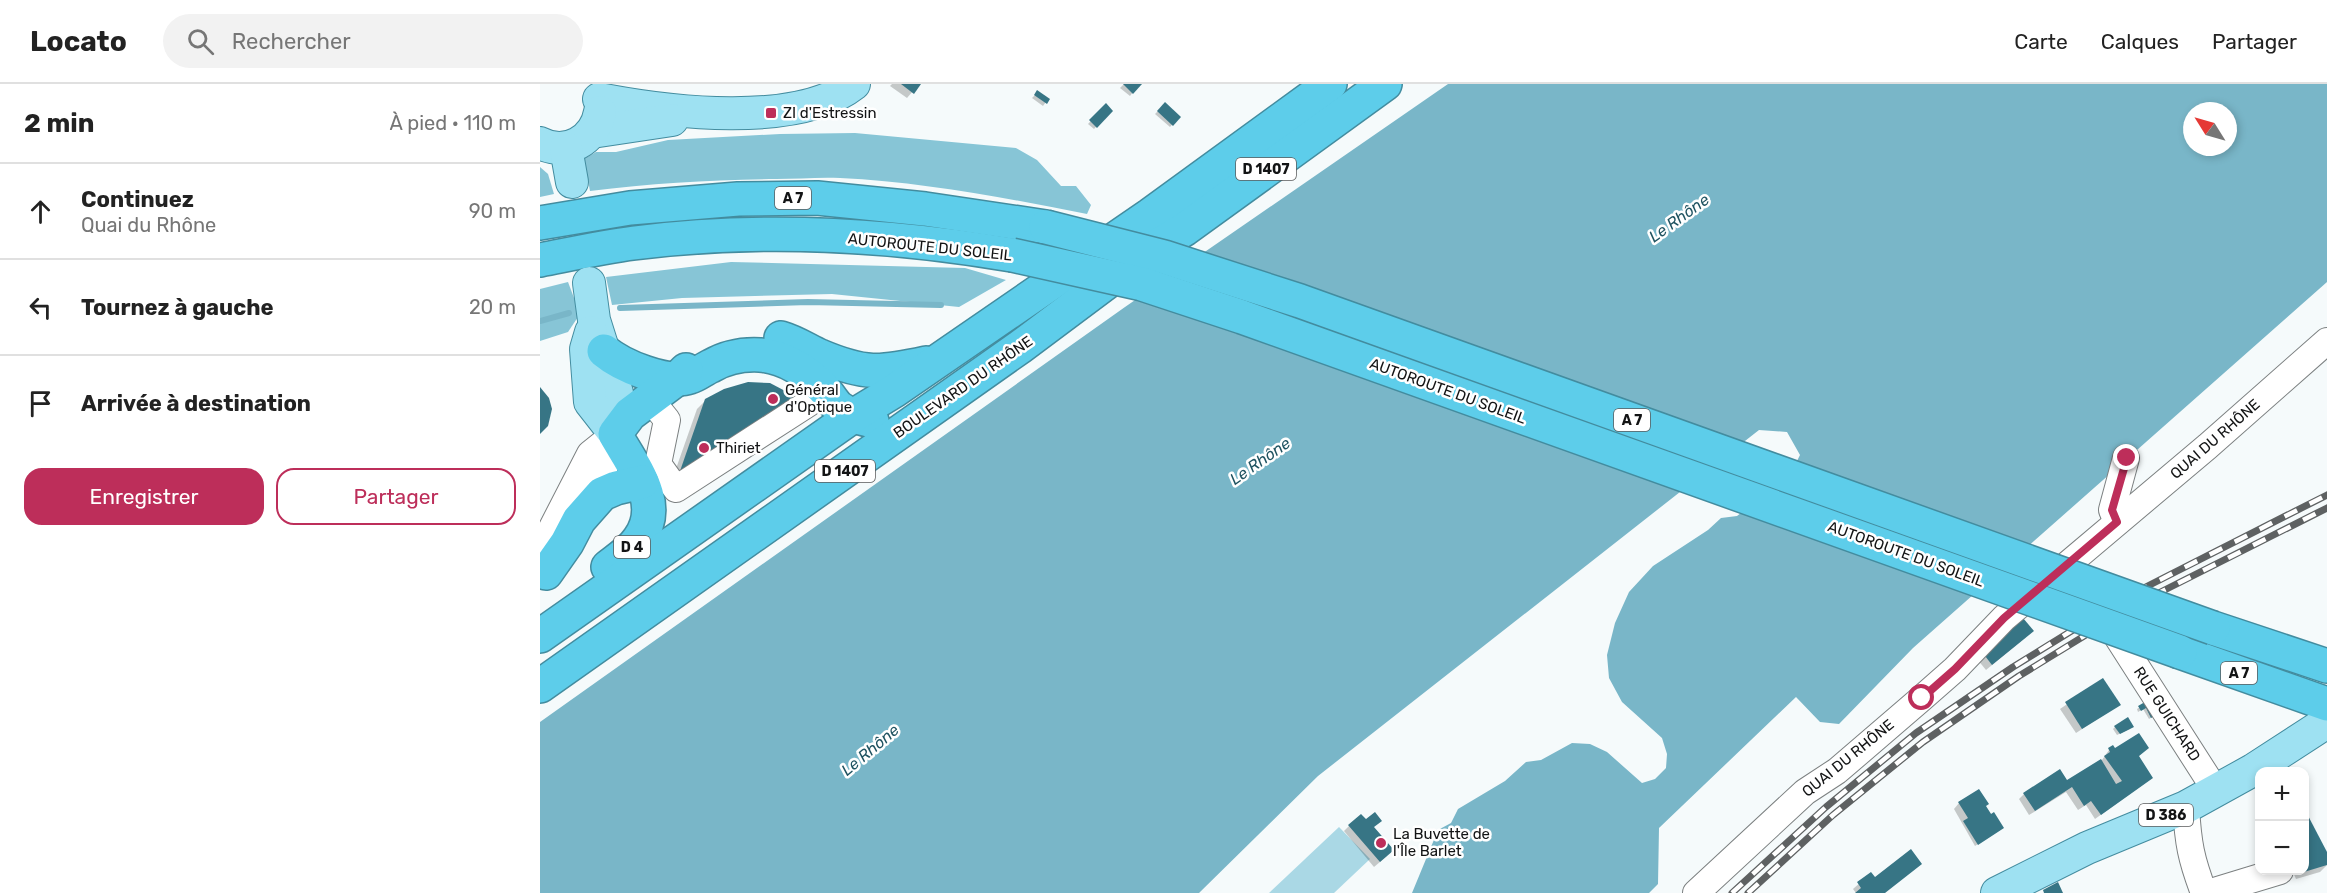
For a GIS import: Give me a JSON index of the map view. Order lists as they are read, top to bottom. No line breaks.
{"streets":{"highway":["D 1407","A 7","AUTOROUTE DU SOLEIL","BOULEVARD DU RHÔNE","D 4"],"main road":["D 386"],"street":["QUAI DU RHÔNE","RUE GUICHARD"]},"crossings":[["RUE GUICHARD","D 386"]],"water":["Le Rhône"],"places":{"transit":["ZI d'Estressin"],"other":["Général d'Optique","Thiriet","La Buvette de l'Île Barlet"]},"north":"top left","page":{"header":"Locato","search":"Rechercher","nav":["Carte","Calques","Partager"],"heading":["2 min","À pied · 110 m"],"list":[["Continuez","Quai du Rhône","90 m"],["Tournez à gauche","20 m"],"Arrivée à destination"],"buttons":["Enregistrer","Partager"],"map_buttons":["+","−"]}}
